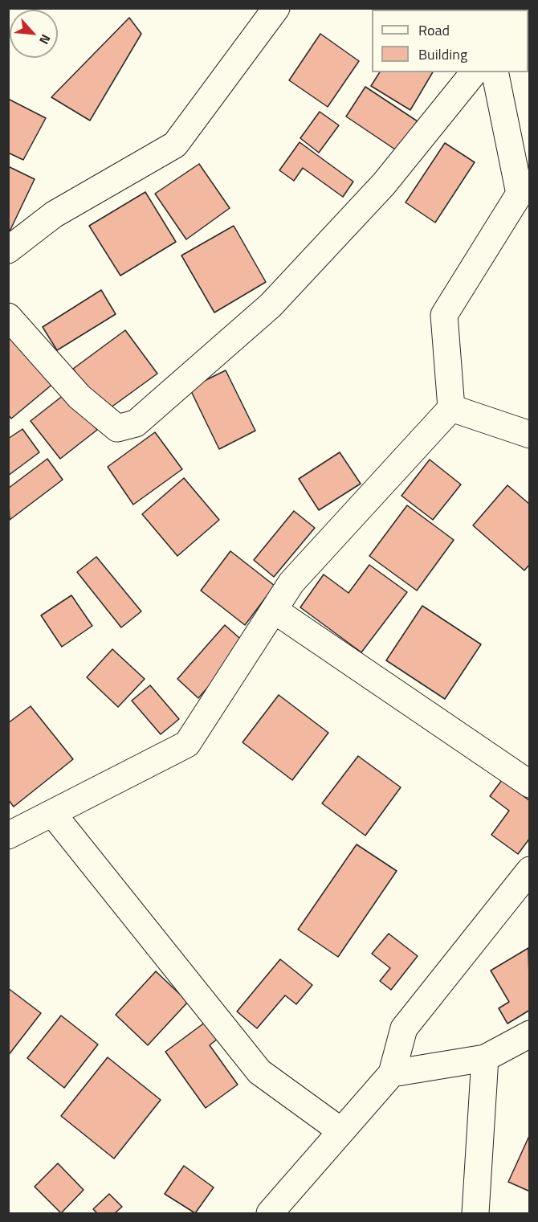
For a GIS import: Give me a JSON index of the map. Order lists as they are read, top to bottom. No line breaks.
{"legend":["Road","Building"],"north":"bottom right"}
